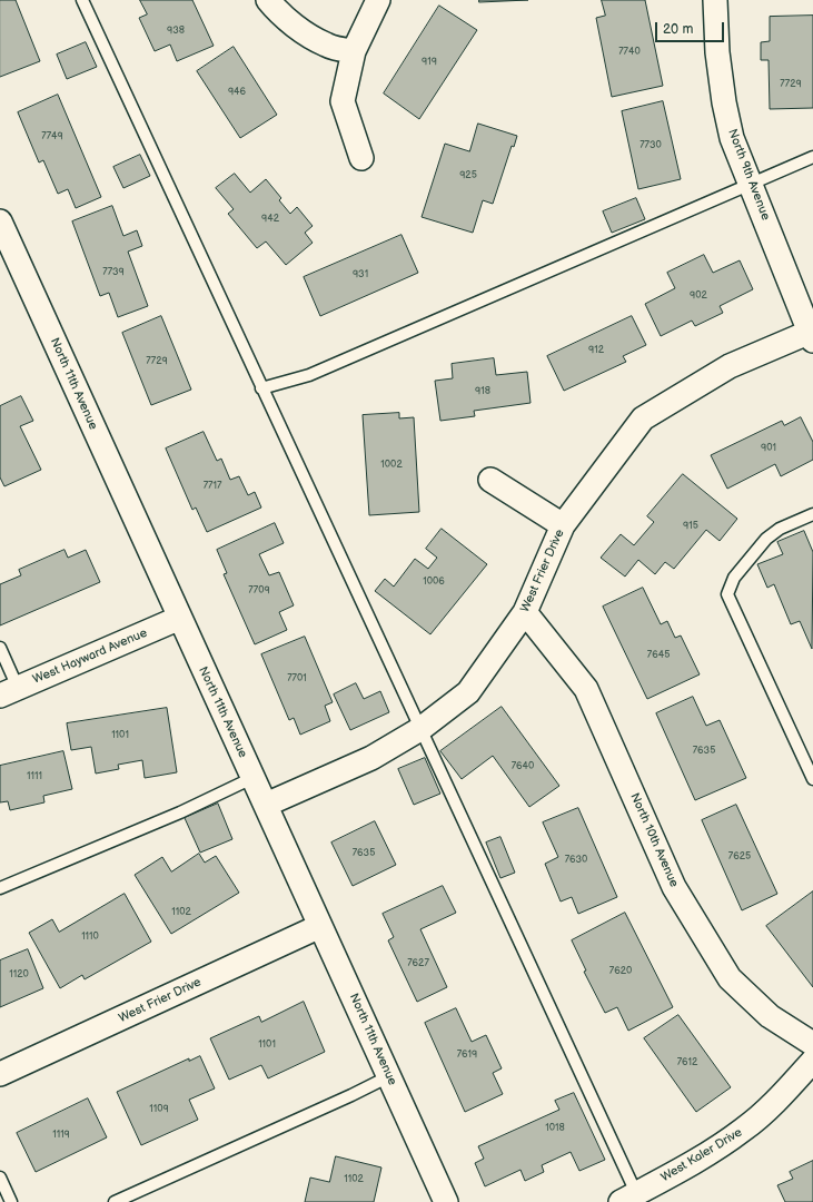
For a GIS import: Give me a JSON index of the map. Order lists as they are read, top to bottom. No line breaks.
{"streets":{"street":["North 9th Avenue","North 11th Avenue","West Frier Drive","West Hayward Avenue","North 10th Avenue","West Kaler Drive"]},"crossings":[["North 9th Avenue","West Frier Drive"],["North 11th Avenue","West Frier Drive"],["North 11th Avenue","West Hayward Avenue"],["West Frier Drive","North 10th Avenue"]],"house_numbers":["938","7740","919","7729","946","7749","7730","925","942","7739","931","902","912","7729","918","901","1002","7717","915","1006","7709","7645","7701","1101","7635","7640","1111","7635","7625","7630","1102","1110","7627","7620","1120","1101","7619","7612","1109","1018","1119","1102"],"scale_bar":"20 m"}
